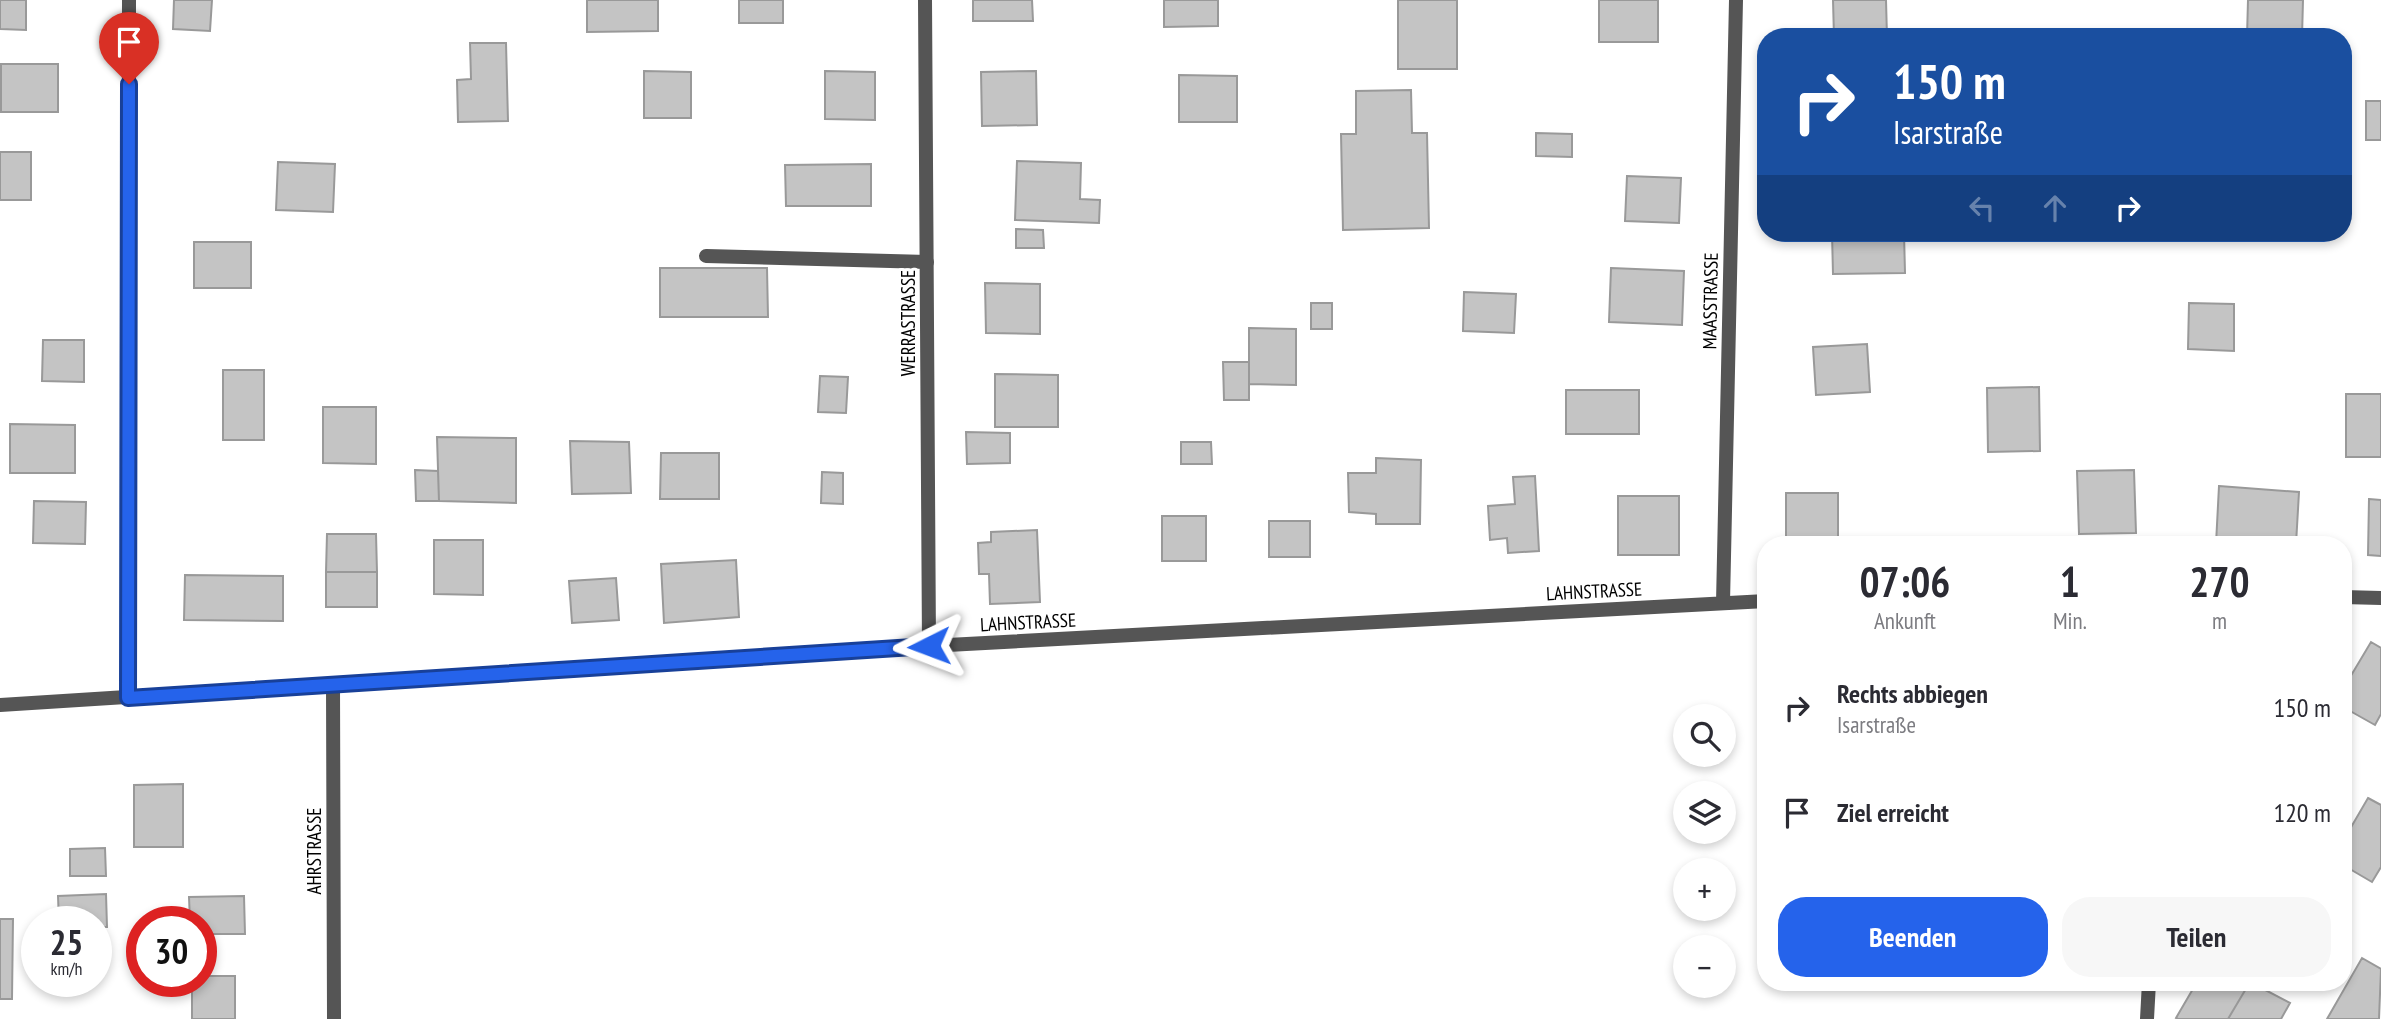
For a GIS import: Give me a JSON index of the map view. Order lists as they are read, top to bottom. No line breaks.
{"streets":{"street":["MAASSTRASSE","WERRASTRASSE","LAHNSTRASSE","AHRSTRASSE"]},"crossings":[["MAASSTRASSE","LAHNSTRASSE"],["WERRASTRASSE","LAHNSTRASSE"],["LAHNSTRASSE","AHRSTRASSE"]],"page":{"turn":["150 m","Isarstraße"],"eta":["07:06","Ankunft","1","Min.","270","m"],"list":[{"name":"Rechts abbiegen","note":"Isarstraße","value":"150 m"},{"name":"Ziel erreicht","value":"120 m"}],"map_buttons":["+","−"],"buttons":["Beenden","Teilen"],"speed":"25 km/h","limit":"30"}}
